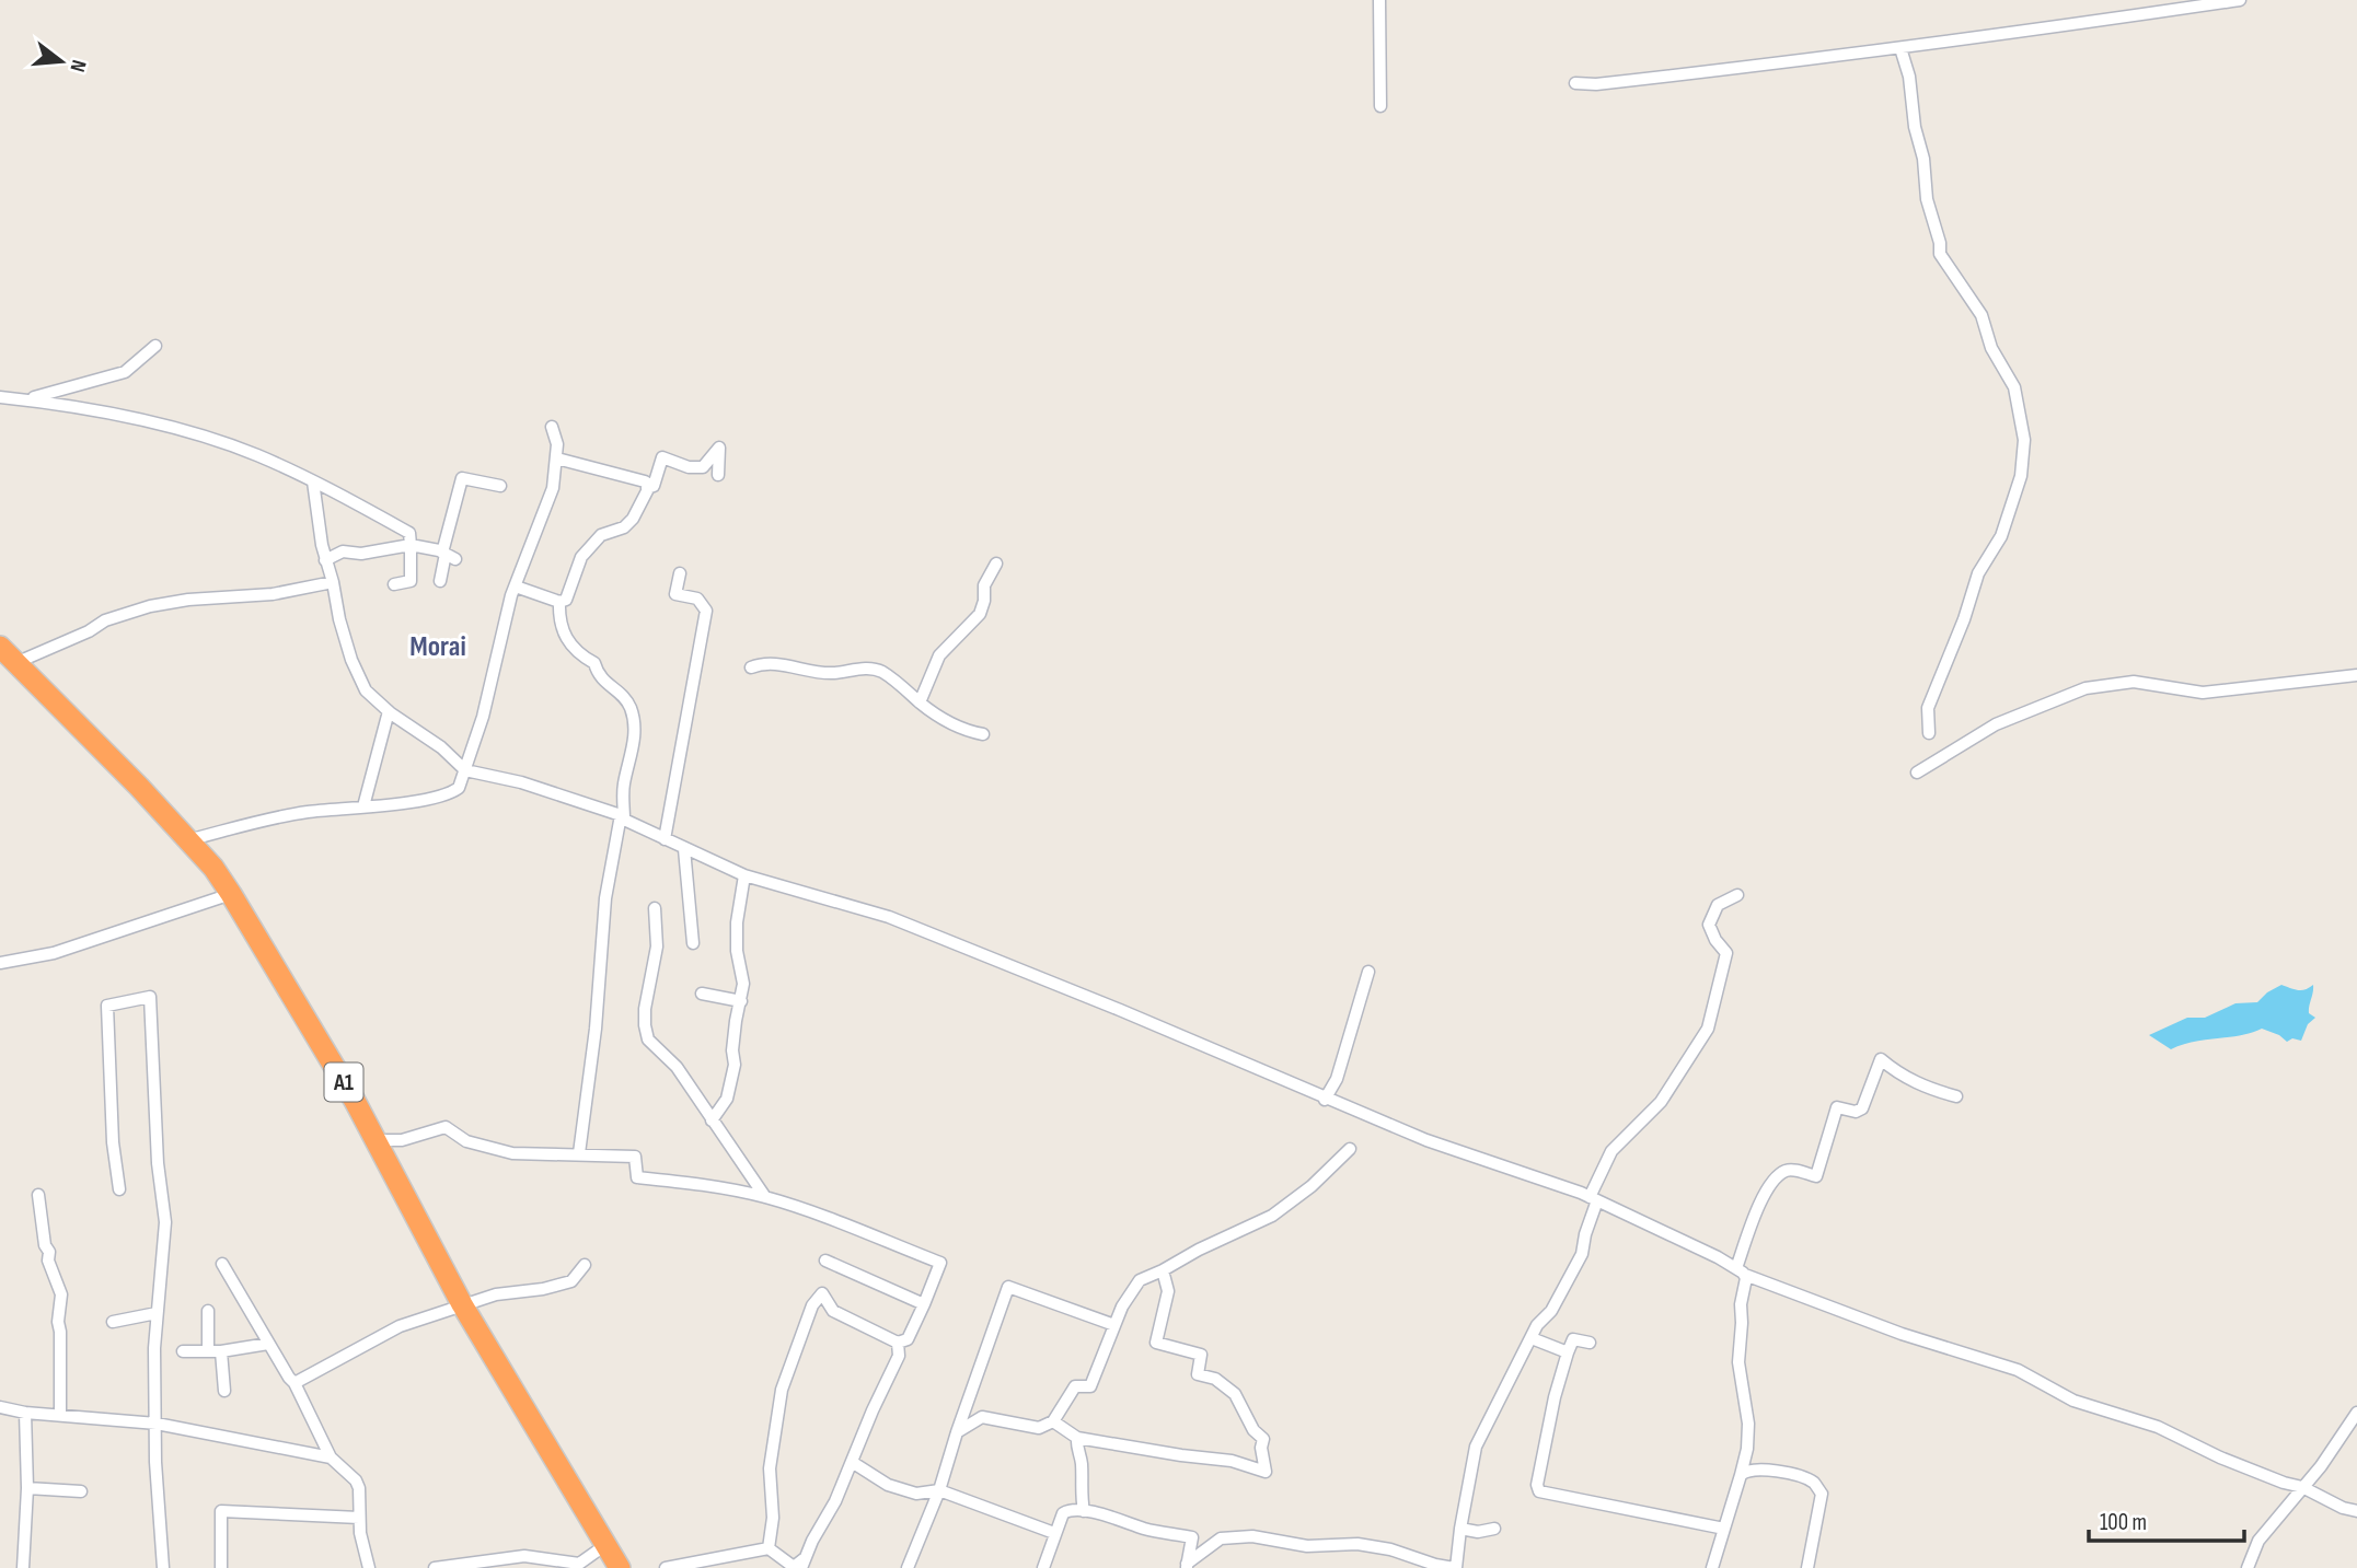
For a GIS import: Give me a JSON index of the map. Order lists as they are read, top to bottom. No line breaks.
{"streets":{"highway":["A1"]},"districts":["Morai"],"scale_bar":"100 m","north":"right"}
